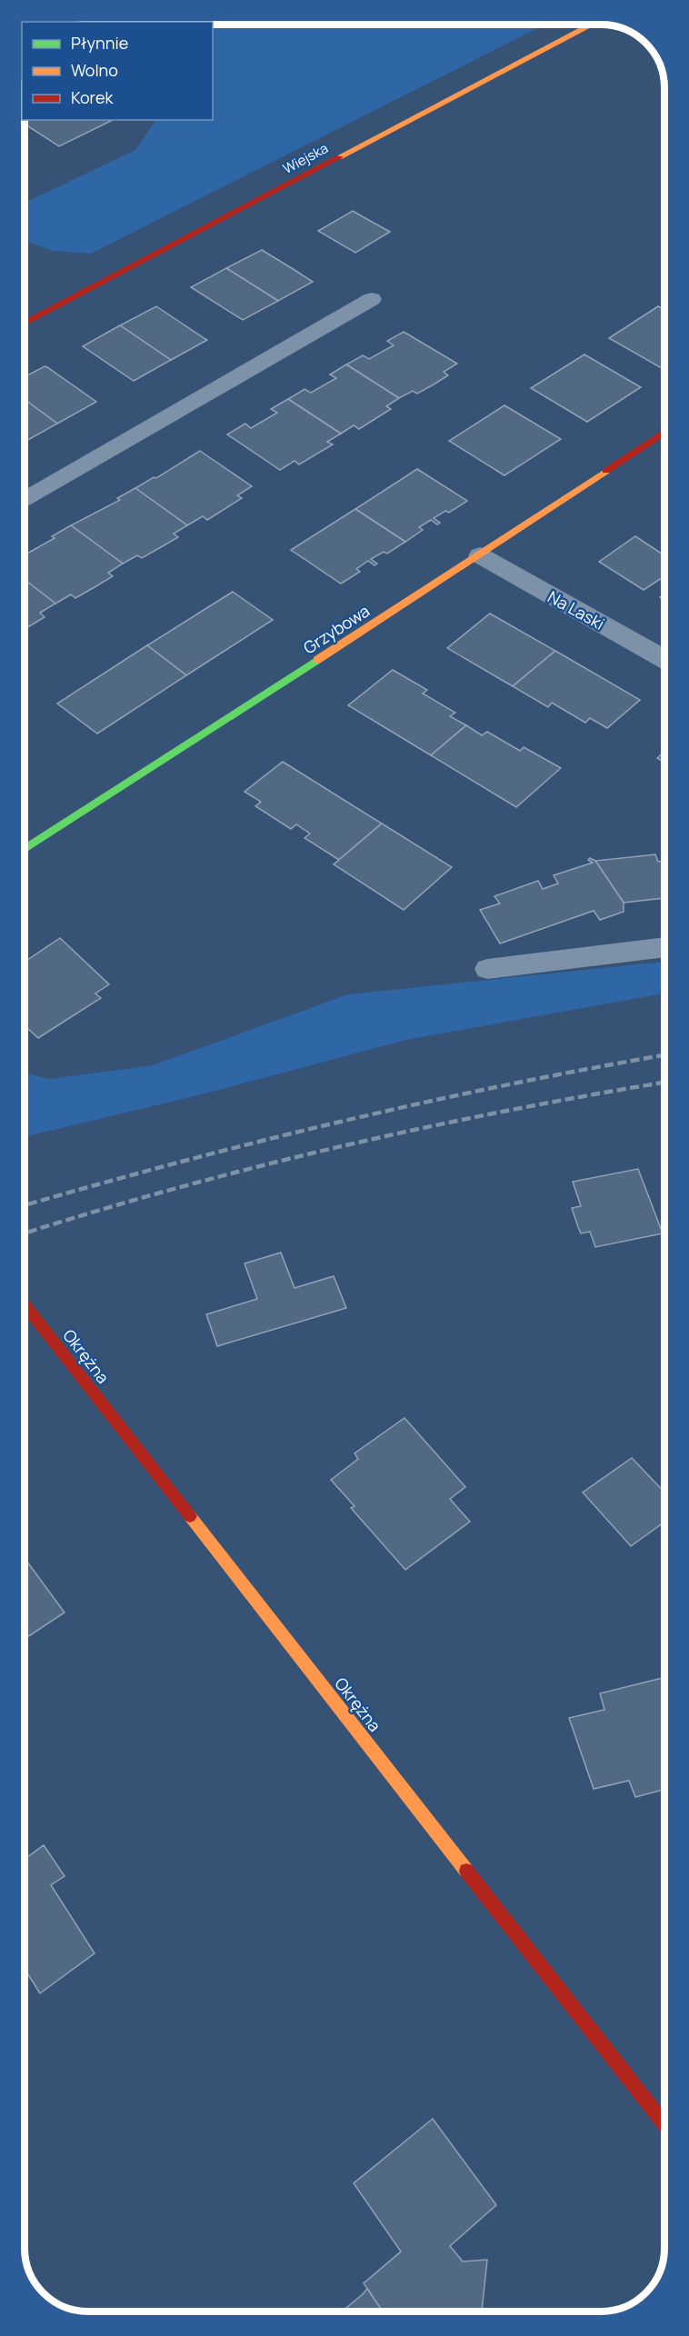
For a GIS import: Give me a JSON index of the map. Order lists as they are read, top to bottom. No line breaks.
{"streets":{"street":["Wiejska","Na Laski","Grzybowa","Okrężna"]},"crossings":[["Na Laski","Grzybowa"]],"legend":["Płynnie","Wolno","Korek"]}
